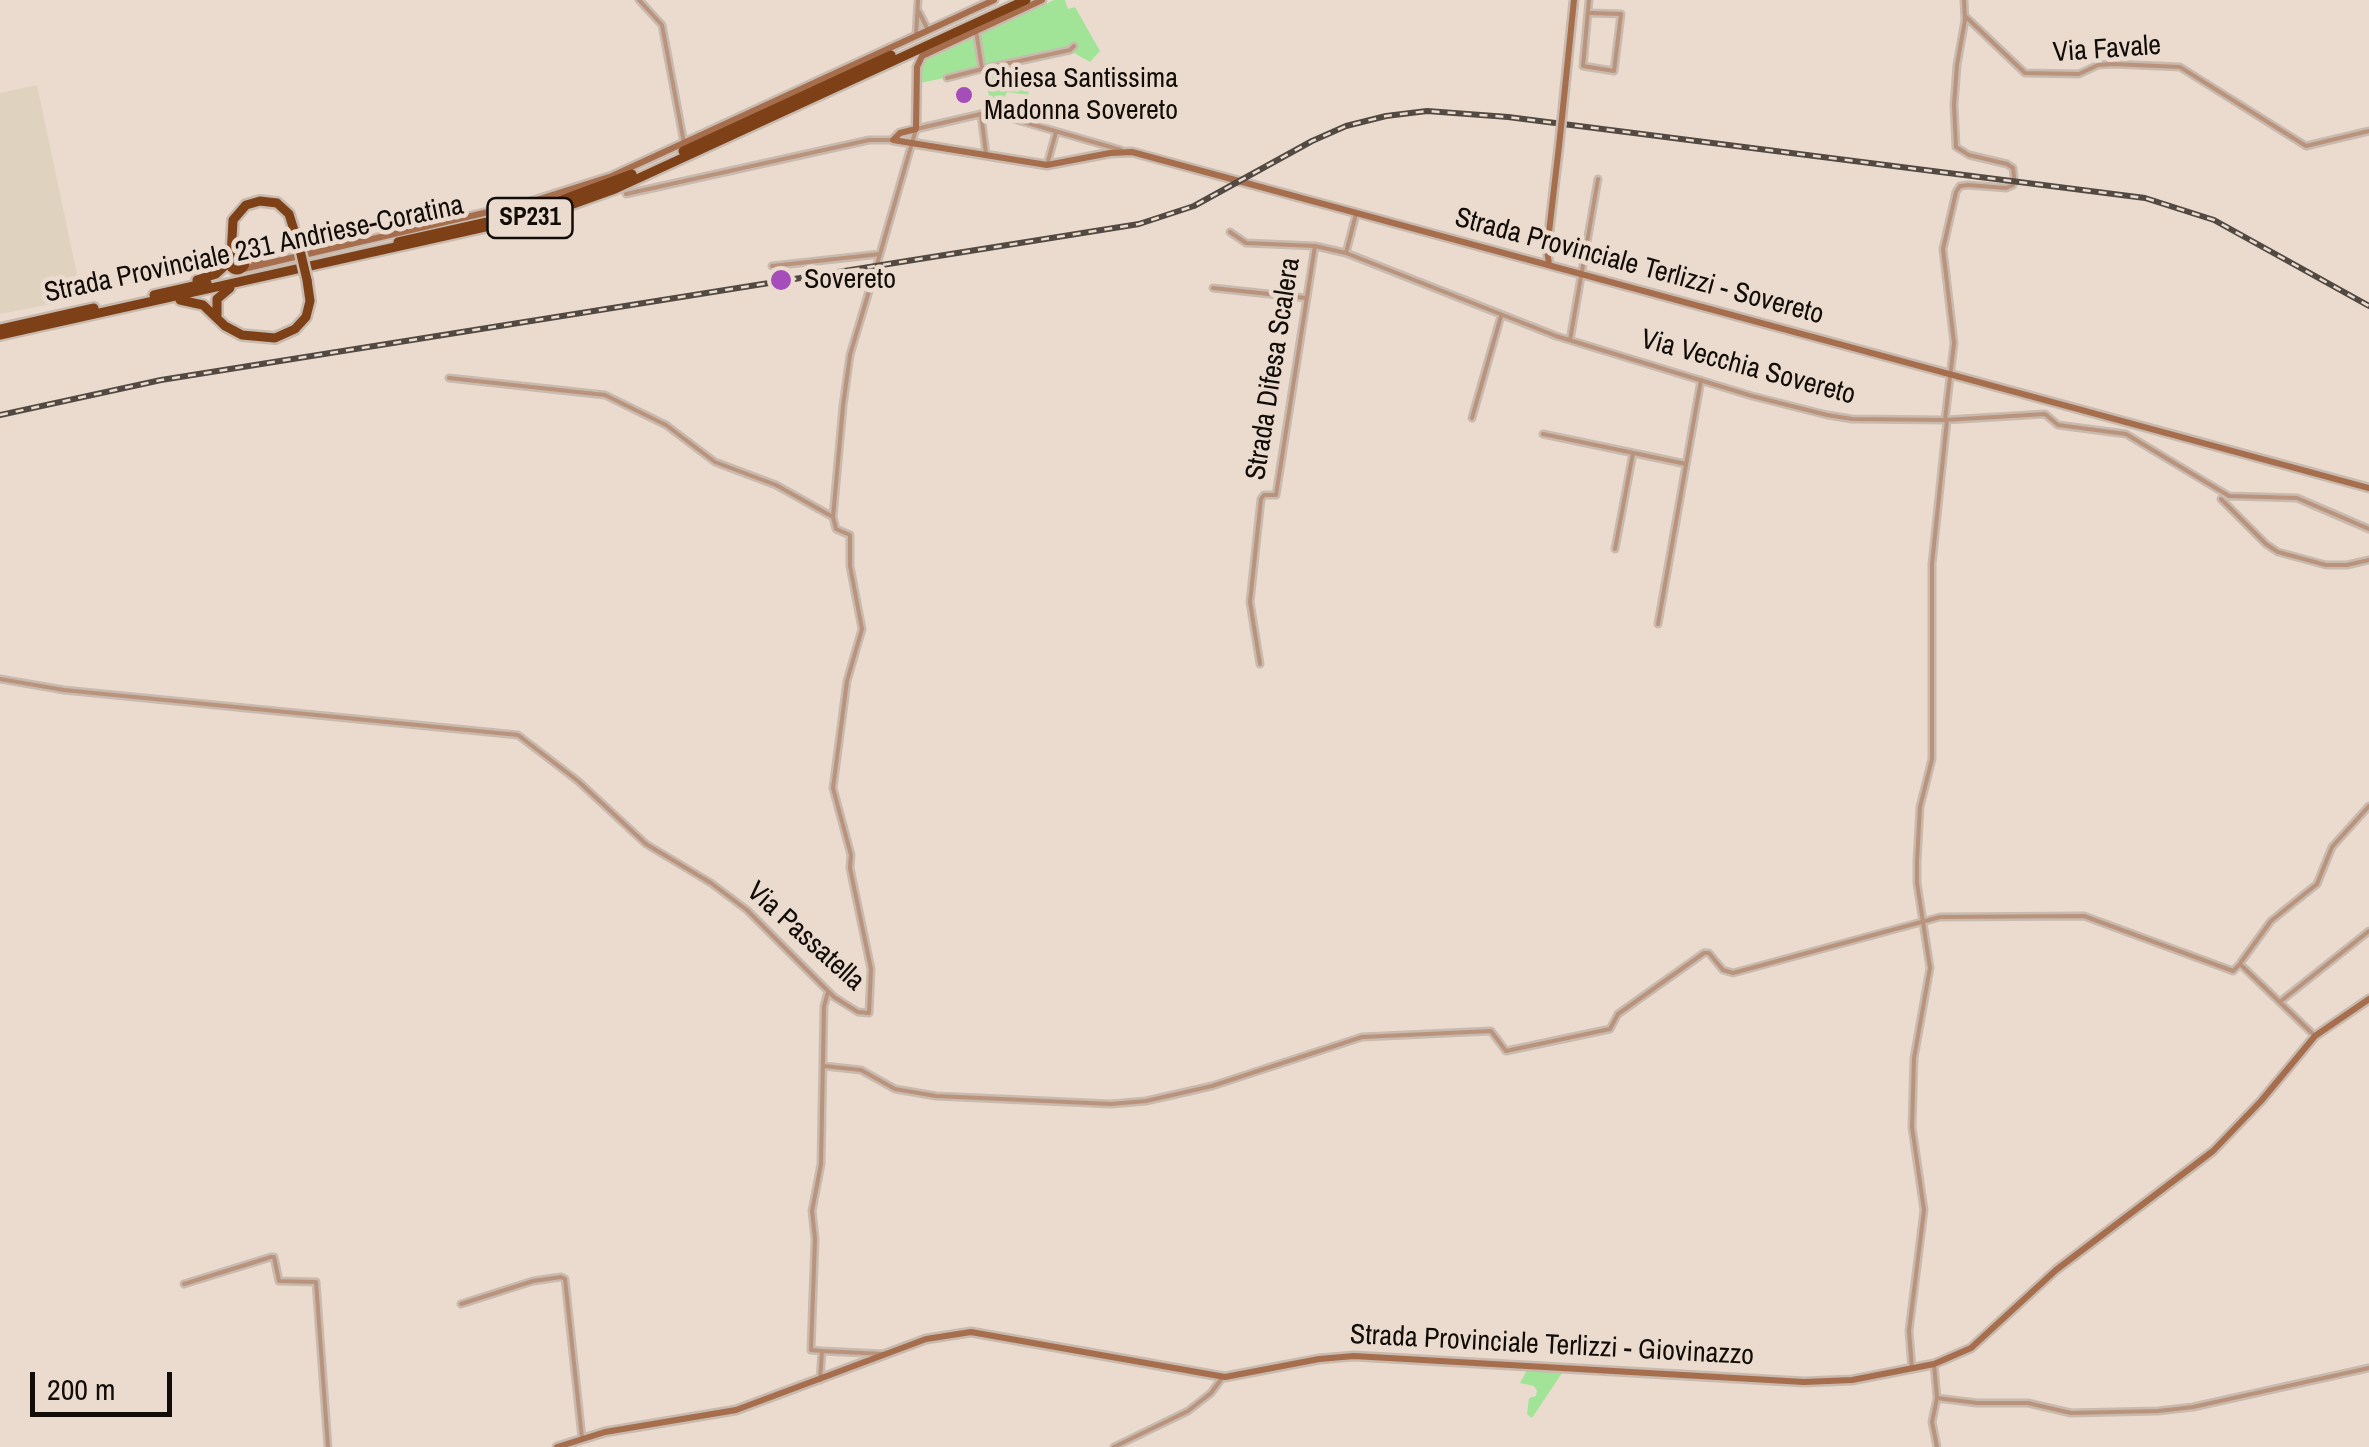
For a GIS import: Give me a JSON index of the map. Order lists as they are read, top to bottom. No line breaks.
{"streets":{"highway":["SP231","Strada Provinciale 231 Andriese-Coratina"],"main road":["Strada Provinciale Terlizzi - Sovereto","Strada Provinciale Terlizzi - Giovinazzo"],"street":["Via Favale","Via Vecchia Sovereto","Strada Difesa Scalera","Via Passatella"]},"crossings":[["SP231","Strada Provinciale 231 Andriese-Coratina"],["Strada Provinciale Terlizzi - Sovereto","Via Passatella"],["Via Vecchia Sovereto","Strada Difesa Scalera"]],"places":["Chiesa Santissima Madonna Sovereto","Sovereto"],"scale_bar":"200 m"}
